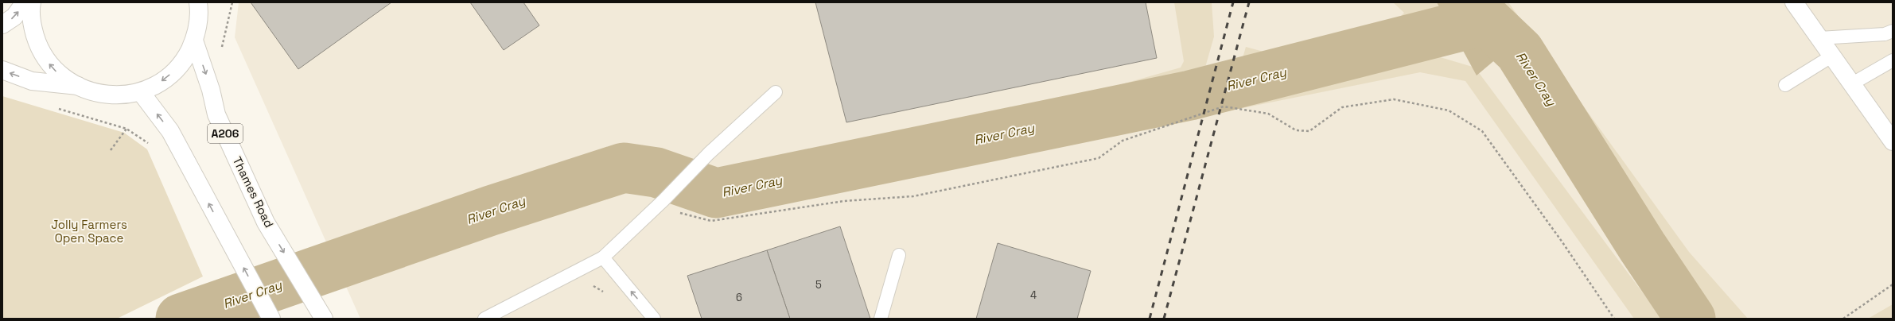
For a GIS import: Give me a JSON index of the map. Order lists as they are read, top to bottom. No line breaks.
{"streets":{"main road":["A206","Thames Road"]},"water":["River Cray"],"parks":["Jolly Farmers Open Space"],"house_numbers":["5","4","6"]}
